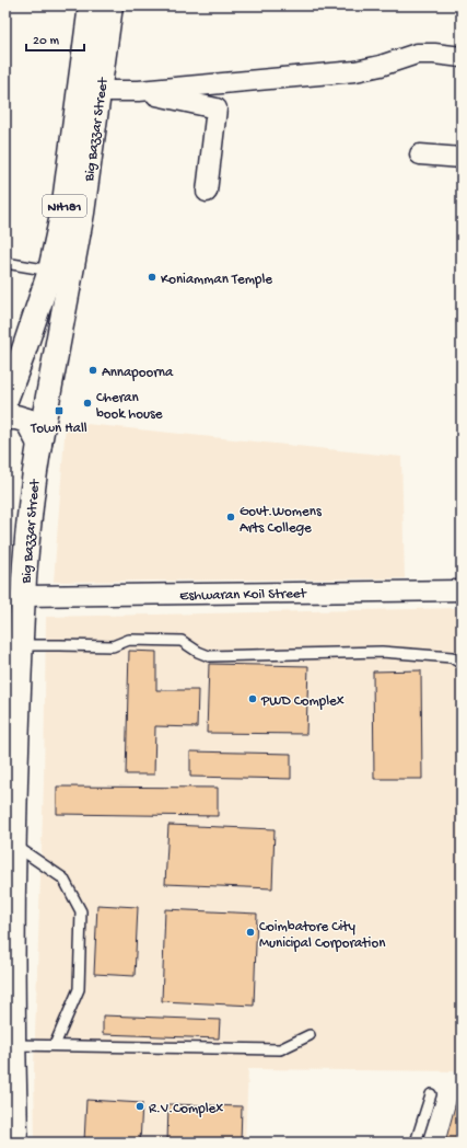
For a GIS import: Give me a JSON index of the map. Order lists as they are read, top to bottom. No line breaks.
{"streets":{"highway":["Big Bazzar Street","NH181"],"street":["Eshwaran Koil Street"]},"crossings":[["Big Bazzar Street","Eshwaran Koil Street"]],"places":{"other":["Koniamman Temple","Annapoorna","Cheran book house","Govt.Womens Arts College","PWD Complex","Coimbatore City Municipal Corporation","R.V.Complex"],"transit":["Town Hall"]},"scale_bar":"20 m"}
